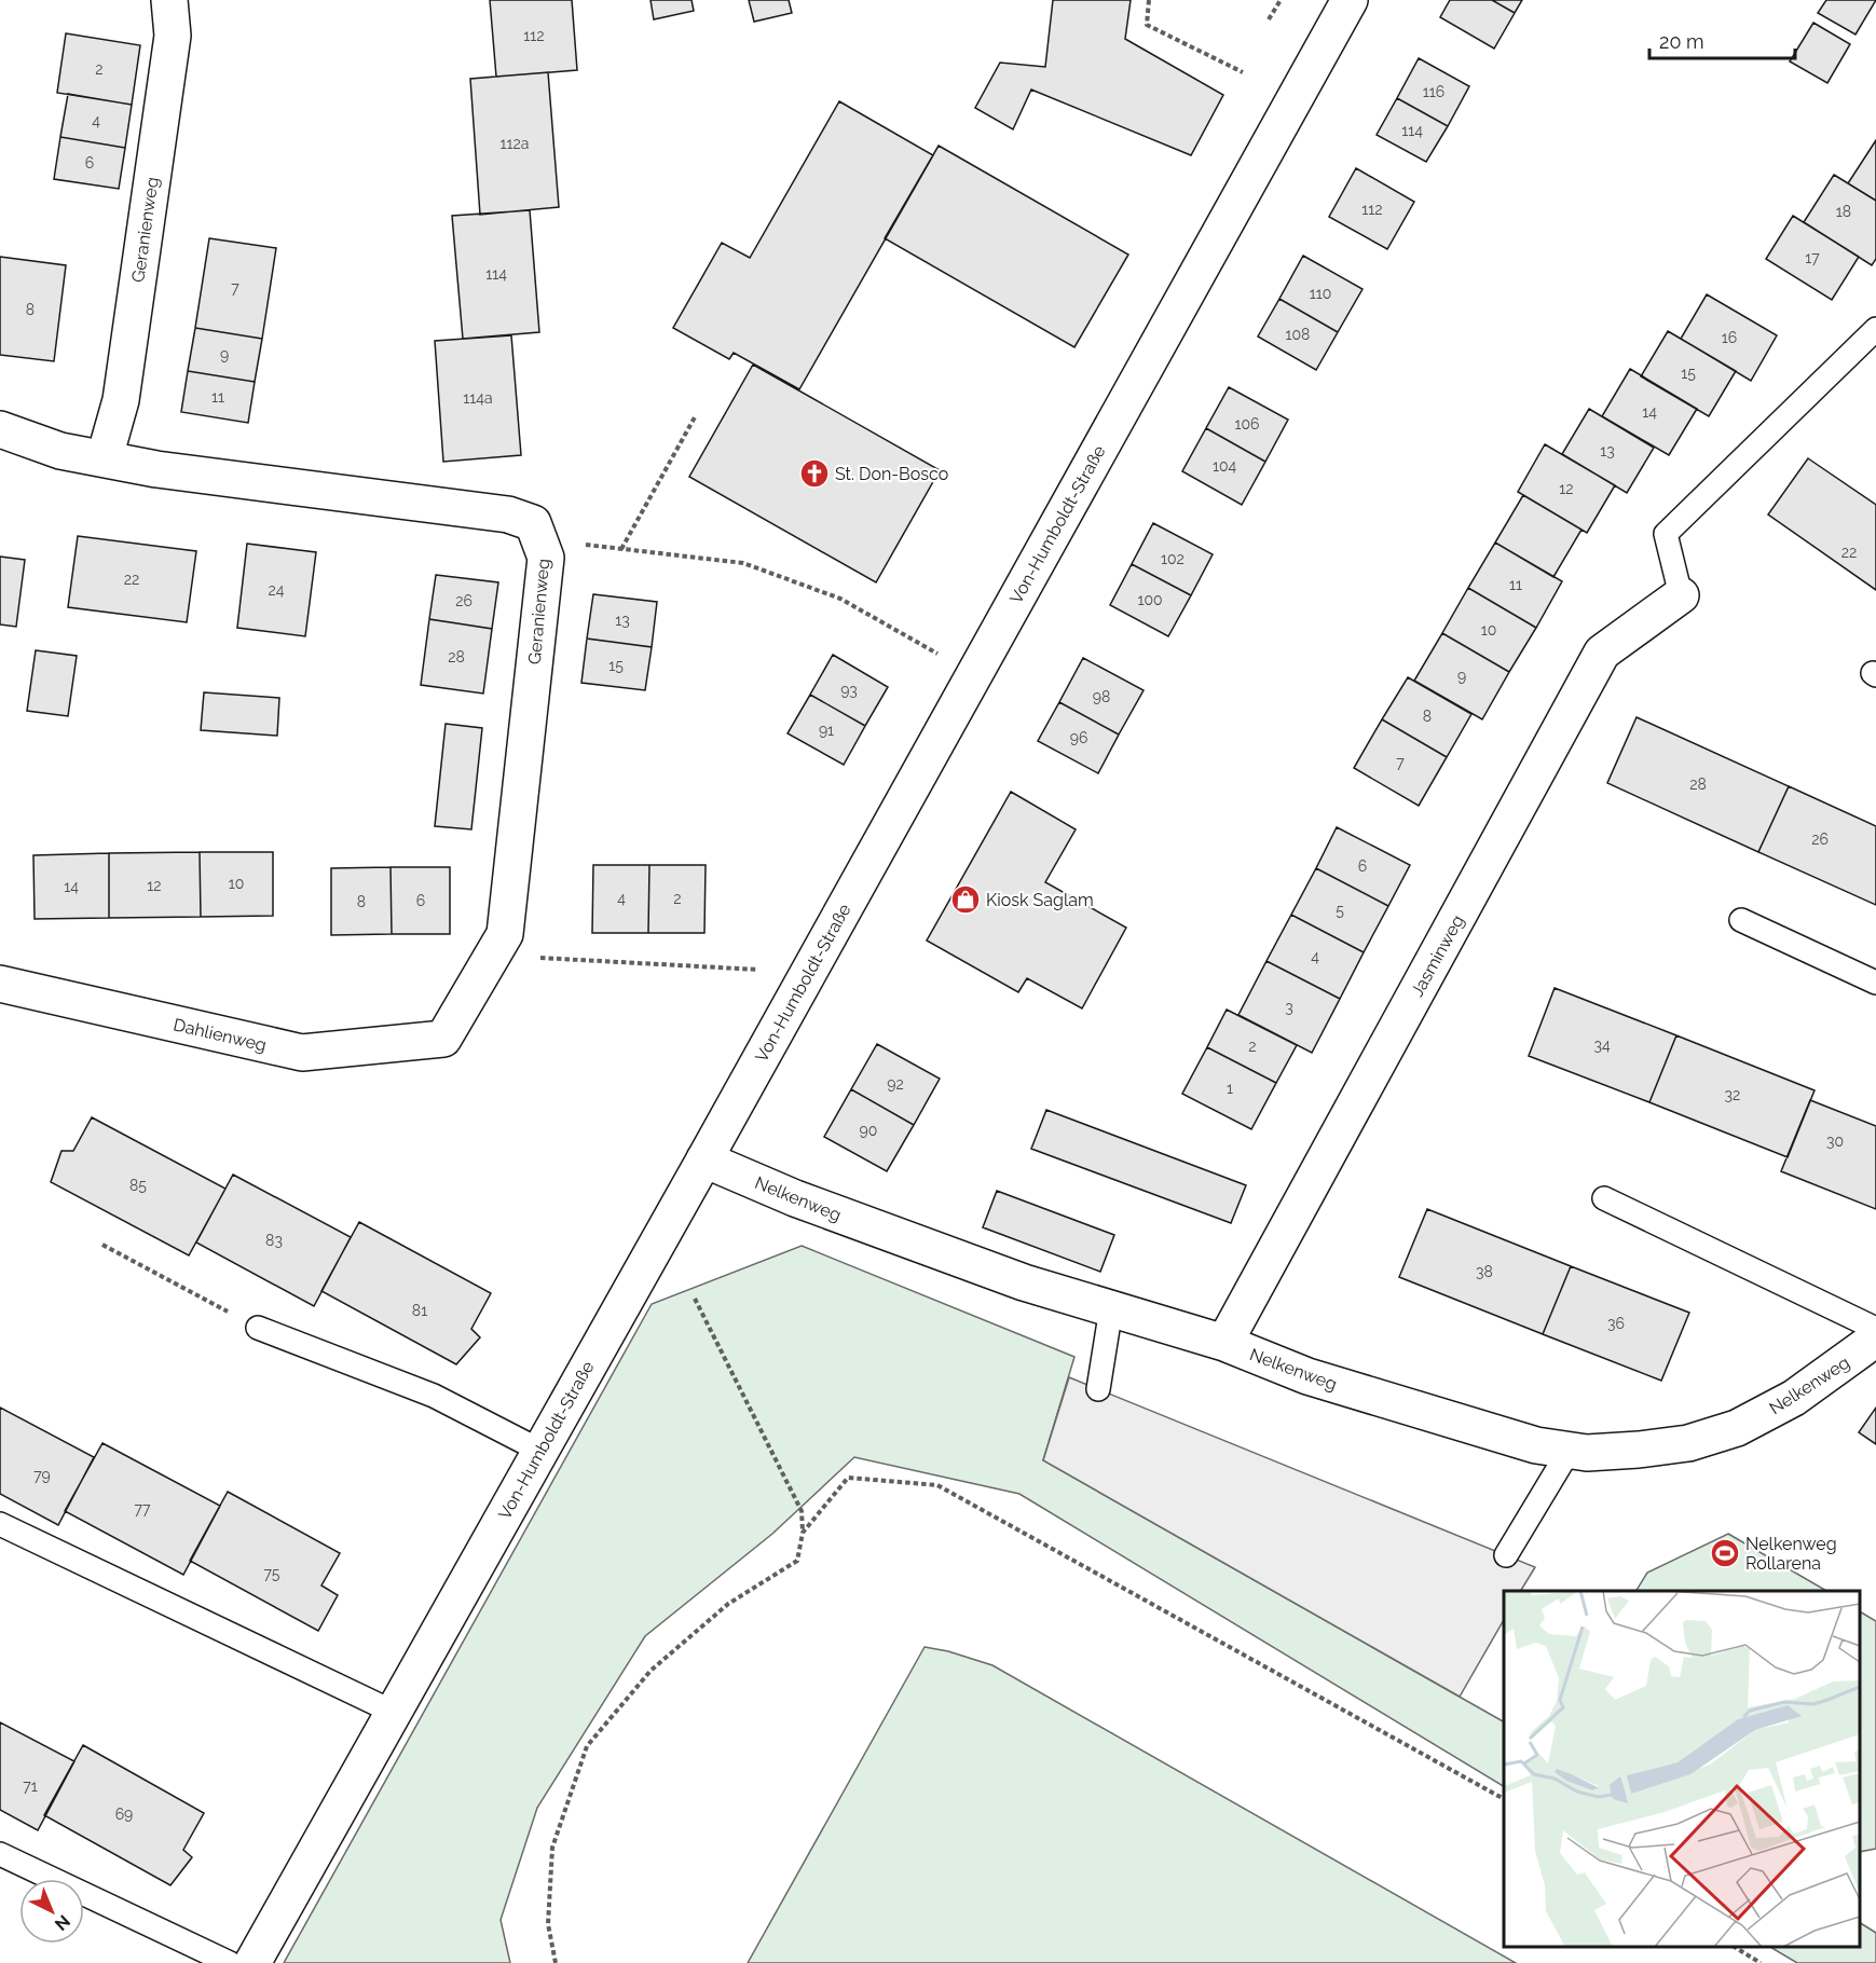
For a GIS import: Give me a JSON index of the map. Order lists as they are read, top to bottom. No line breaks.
{"streets":{"street":["Geranienweg","Von-Humboldt-Straße","Jasminweg","Dahlienweg","Nelkenweg"]},"crossings":[["Geranienweg","Dahlienweg"],["Von-Humboldt-Straße","Nelkenweg"],["Jasminweg","Nelkenweg"]],"places":{"church":["St. Don-Bosco"],"shop":["Kiosk Saglam"],"sports":["Nelkenweg Rollarena"]},"house_numbers":["112","2","116","4","114","112a","6","112","18","17","114","7","110","8","108","16","9","15","11","114a","14","106","13","104","12","22","102","22","11","24","100","26","13","10","28","15","9","93","98","8","91","96","7","28","26","6","10","12","14","4","2","6","8","5","4","3","34","2","92","1","32","90","30","85","83","38","81","36","79","77","75","71","69"],"scale_bar":"20 m","north":"bottom right"}
